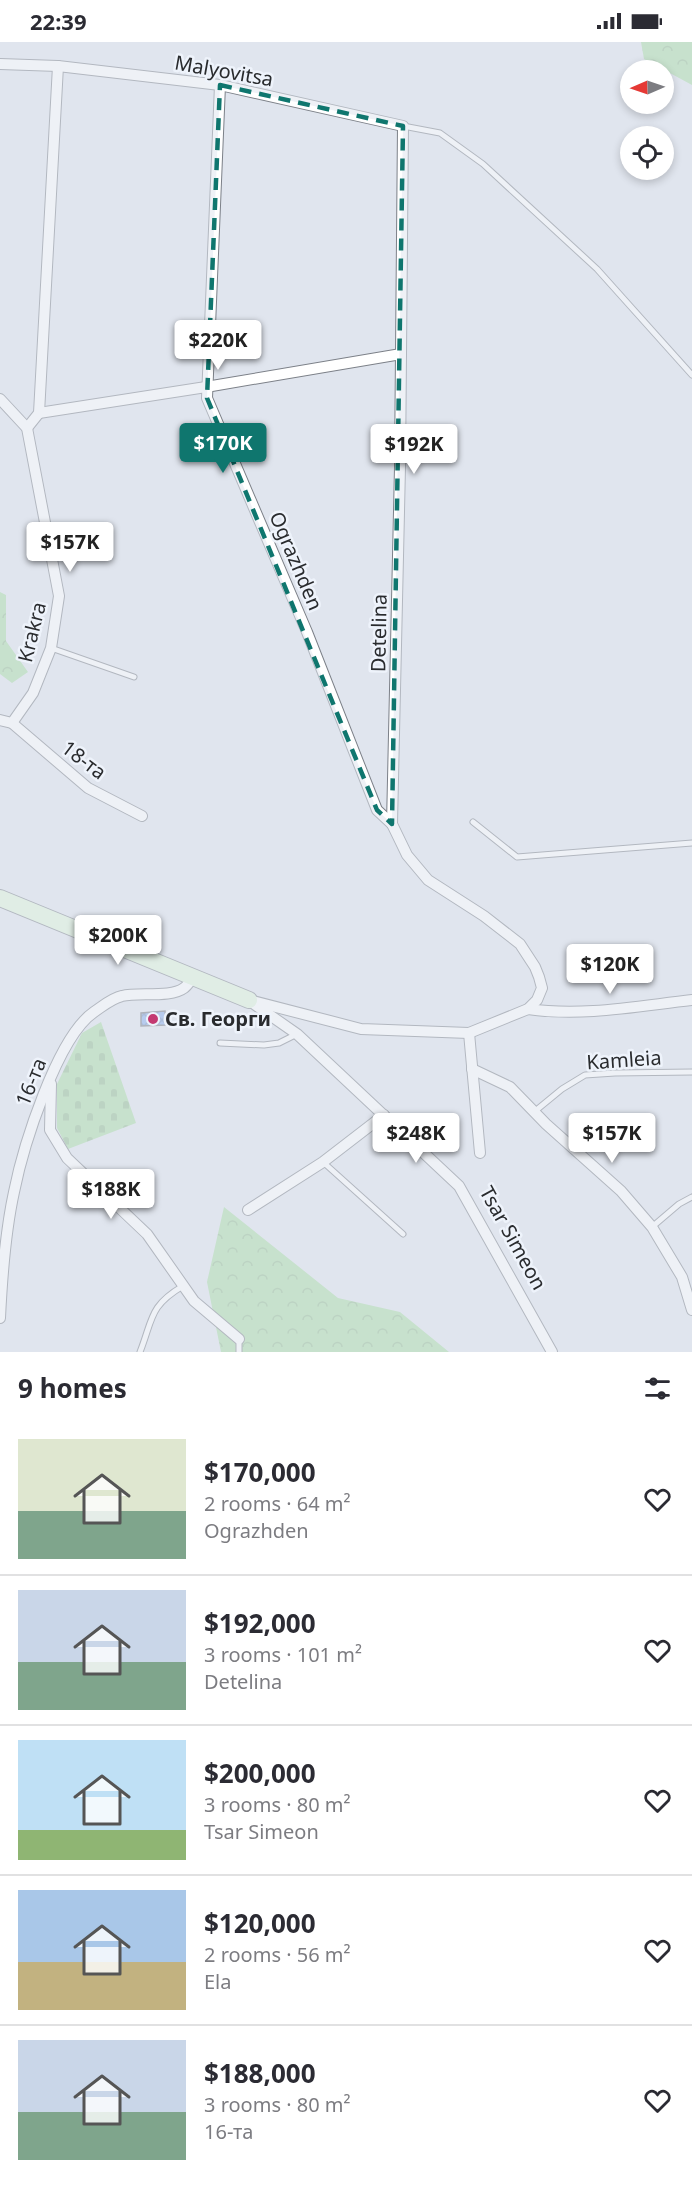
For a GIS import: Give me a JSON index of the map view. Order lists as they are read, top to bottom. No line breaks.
{"streets":{"street":["Malyovitsa","Ograzhden","Krakra","Detelina","18-та","16-та","Tsar Simeon"],"lane":["Kamleia"]},"crossings":[["Malyovitsa","Ograzhden"],["Malyovitsa","Detelina"],["Ograzhden","Detelina"],["Krakra","18-та"],["16-та","Tsar Simeon"]],"places":["Св. Георги"],"north":"left","page":{"status":"22:39","price":["$220K","$170K","$192K","$157K","$200K","$120K","$248K","$157K","$188K"],"heading":"9 homes","list":[{"name":"$170,000","note":"2 rooms · 64 m² · Ograzhden"},{"name":"$192,000","note":"3 rooms · 101 m² · Detelina"},{"name":"$200,000","note":"3 rooms · 80 m² · Tsar Simeon"},{"name":"$120,000","note":"2 rooms · 56 m² · Ela"},{"name":"$188,000","note":"3 rooms · 80 m² · 16-та"}]}}
